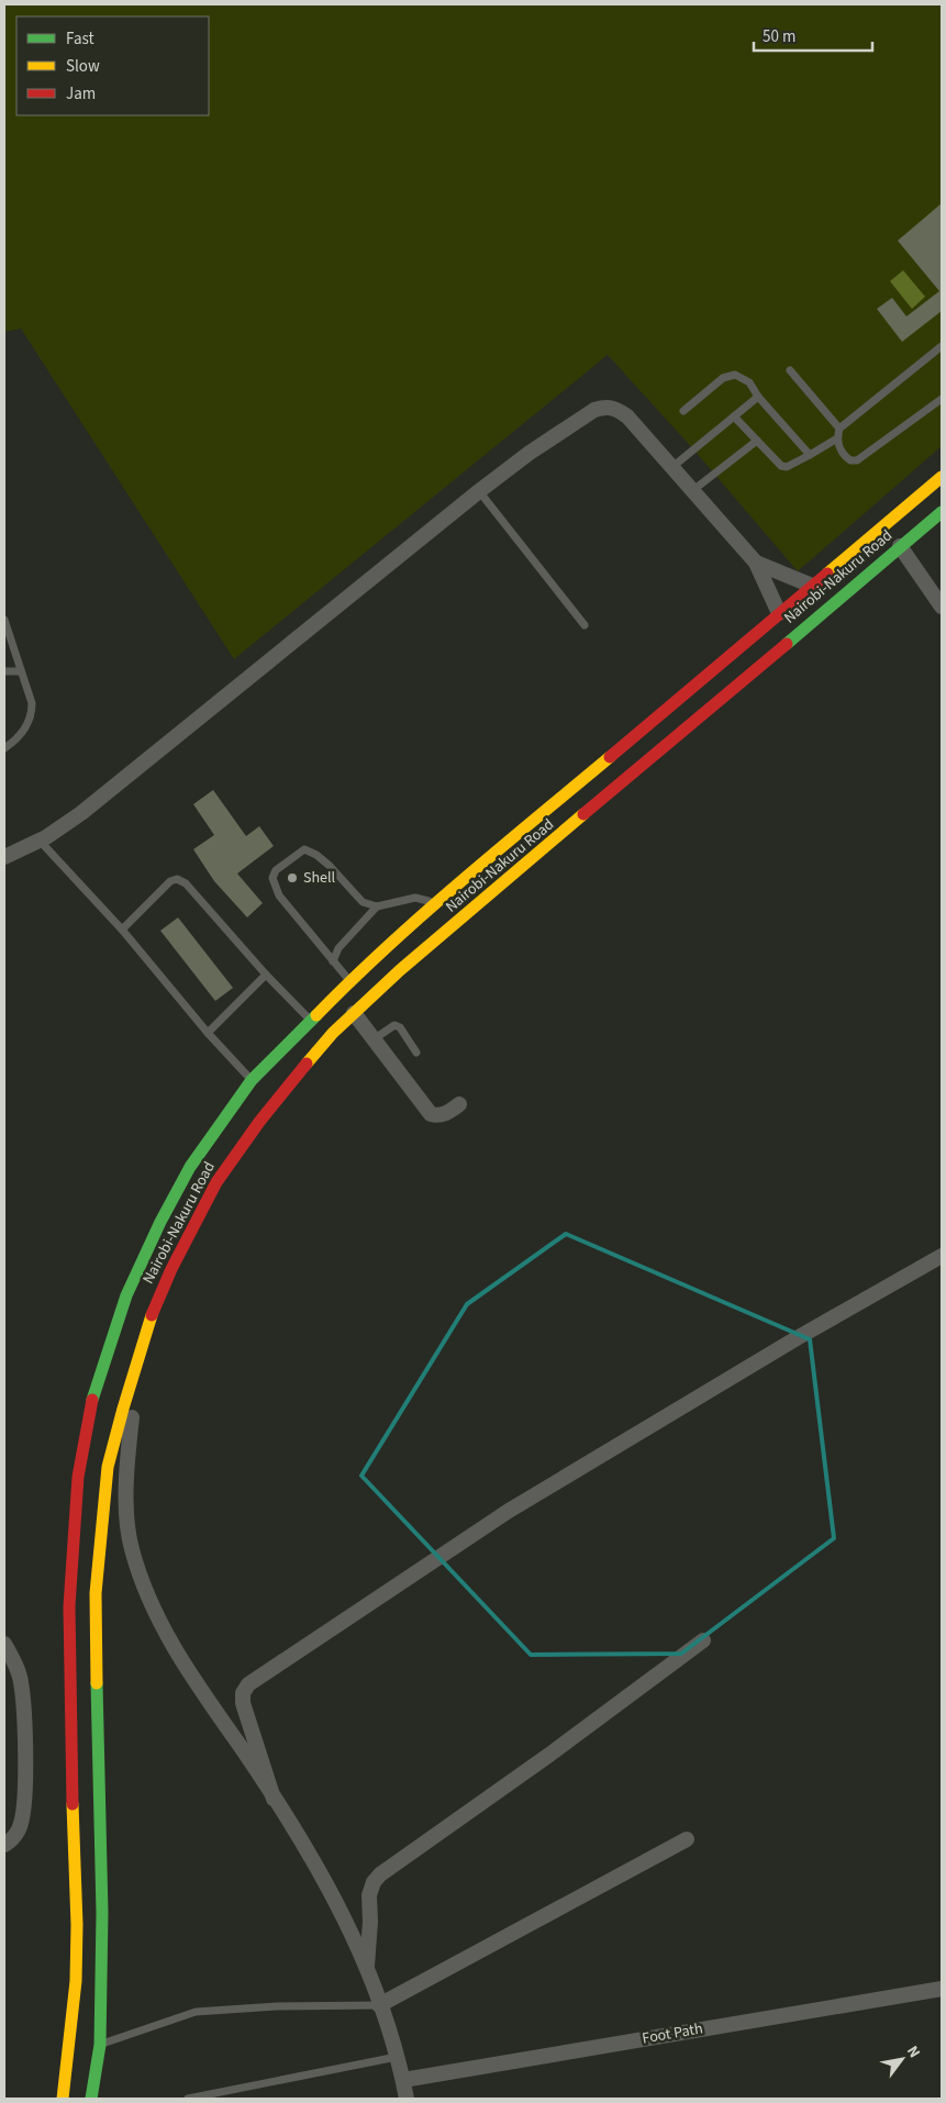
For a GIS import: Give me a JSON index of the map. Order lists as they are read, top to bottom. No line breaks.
{"streets":{"highway":["Nairobi-Nakuru Road"],"street":["Foot Path"]},"places":["Shell"],"legend":["Fast","Slow","Jam"],"scale_bar":"50 m","north":"top right"}
